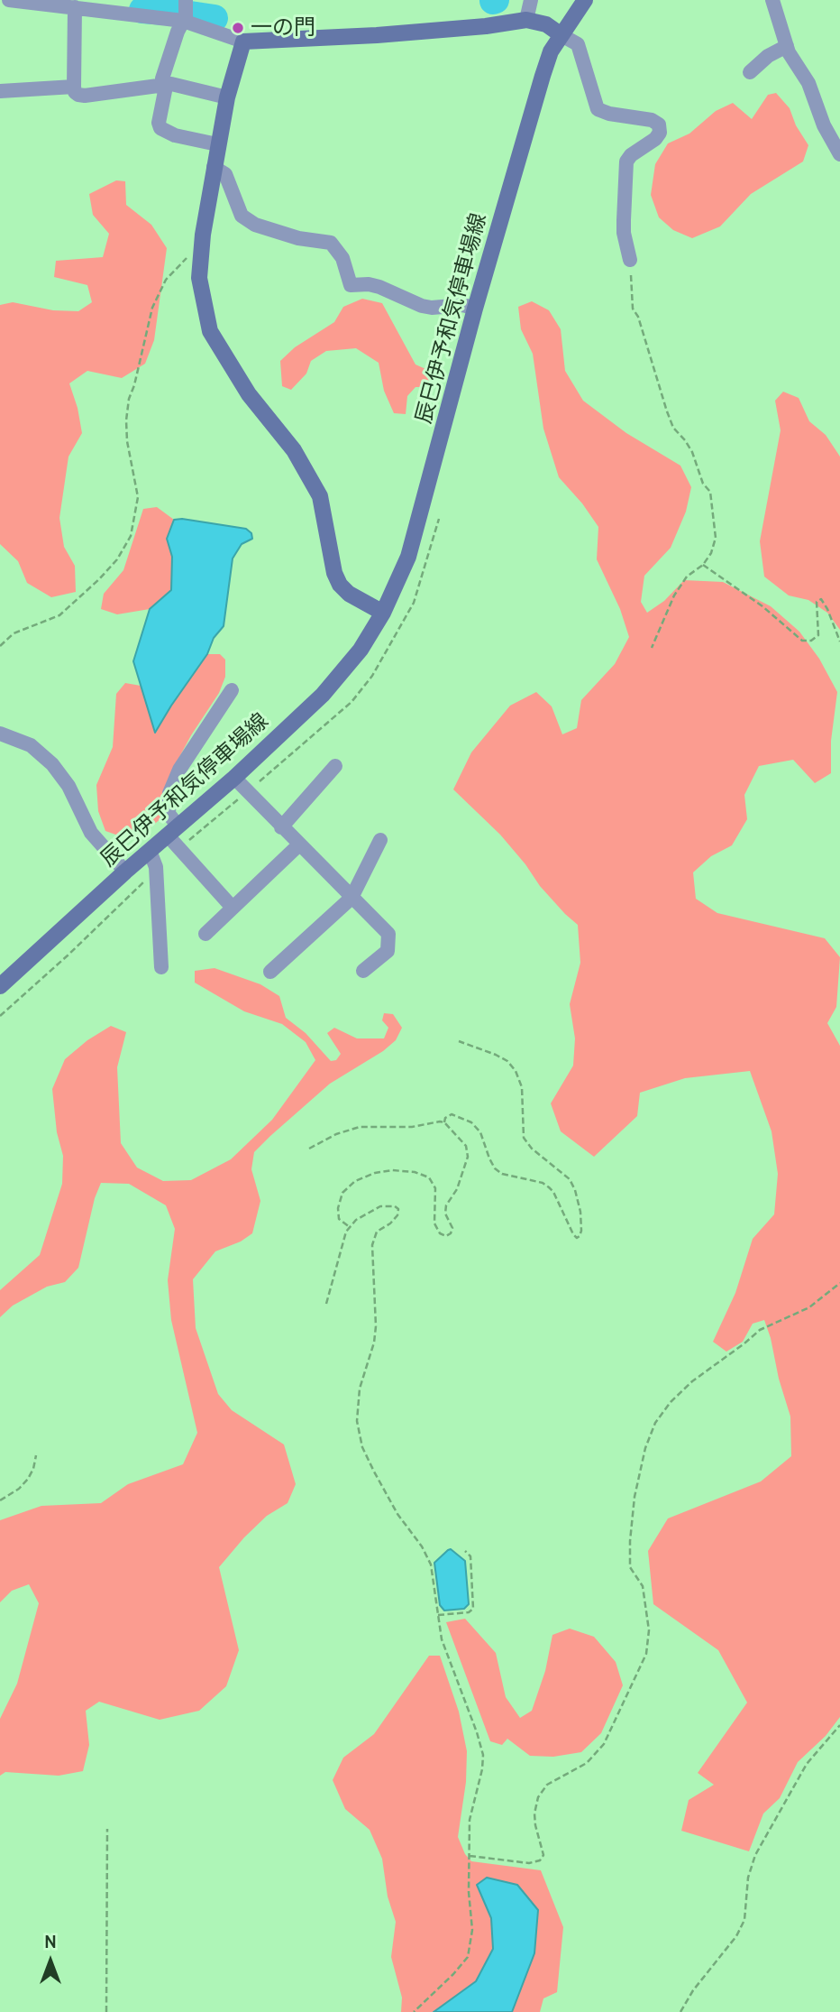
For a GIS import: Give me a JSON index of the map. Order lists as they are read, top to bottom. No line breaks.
{"streets":{"main road":["辰巳伊予和気停車場線"]},"places":["一の門"],"north":"top"}
